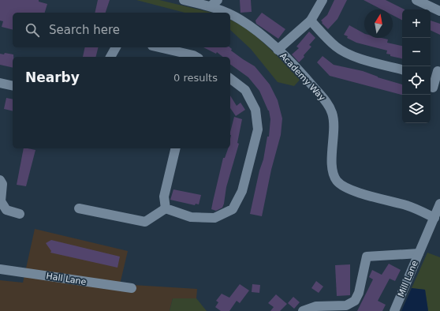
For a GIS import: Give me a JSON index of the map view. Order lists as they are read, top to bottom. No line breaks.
{"streets":{"street":["Academy Way","Hall Lane","Mill Lane"]},"crossings":[["Academy Way","Mill Lane"]],"north":"top","page":{"map_buttons":["+","−"],"search":"Search here","heading":["Nearby","0 results"]}}
